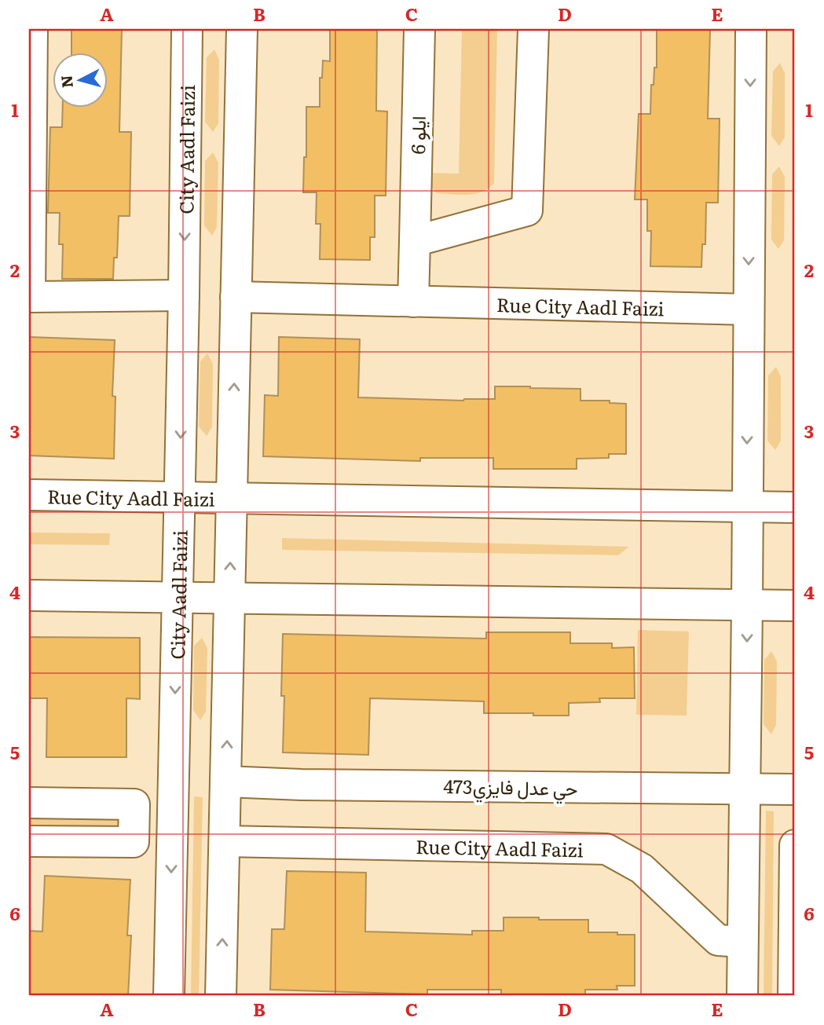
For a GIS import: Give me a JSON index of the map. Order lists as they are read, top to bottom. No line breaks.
{"streets":{"street":["ايلو 6","City Aadl Faizi","Rue City Aadl Faizi","473حي عدل فايزي"]},"crossings":[["City Aadl Faizi","Rue City Aadl Faizi"],["Rue City Aadl Faizi","473حي عدل فايزي"]],"north":"left","grid":{"columns":["A","B","C","D","E"],"rows":["1","2","3","4","5","6"]}}
